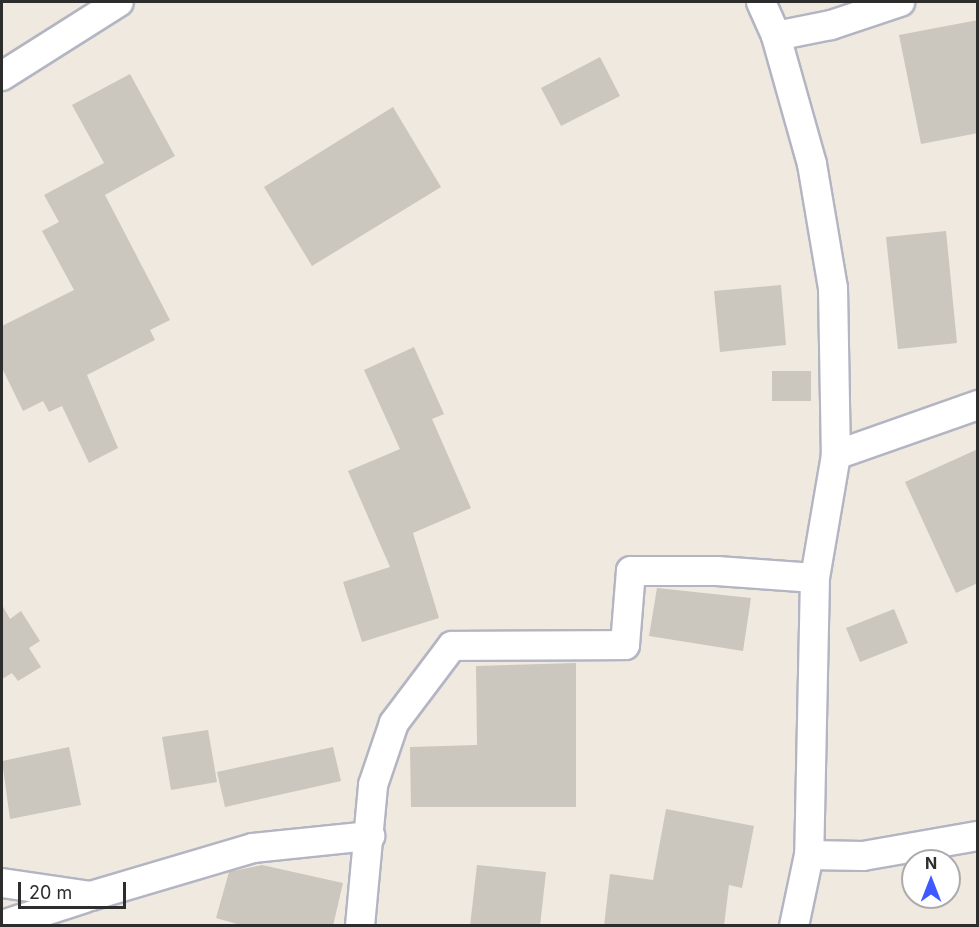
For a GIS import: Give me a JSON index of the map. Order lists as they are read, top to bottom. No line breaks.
{"scale_bar":"20 m","north":"top"}
